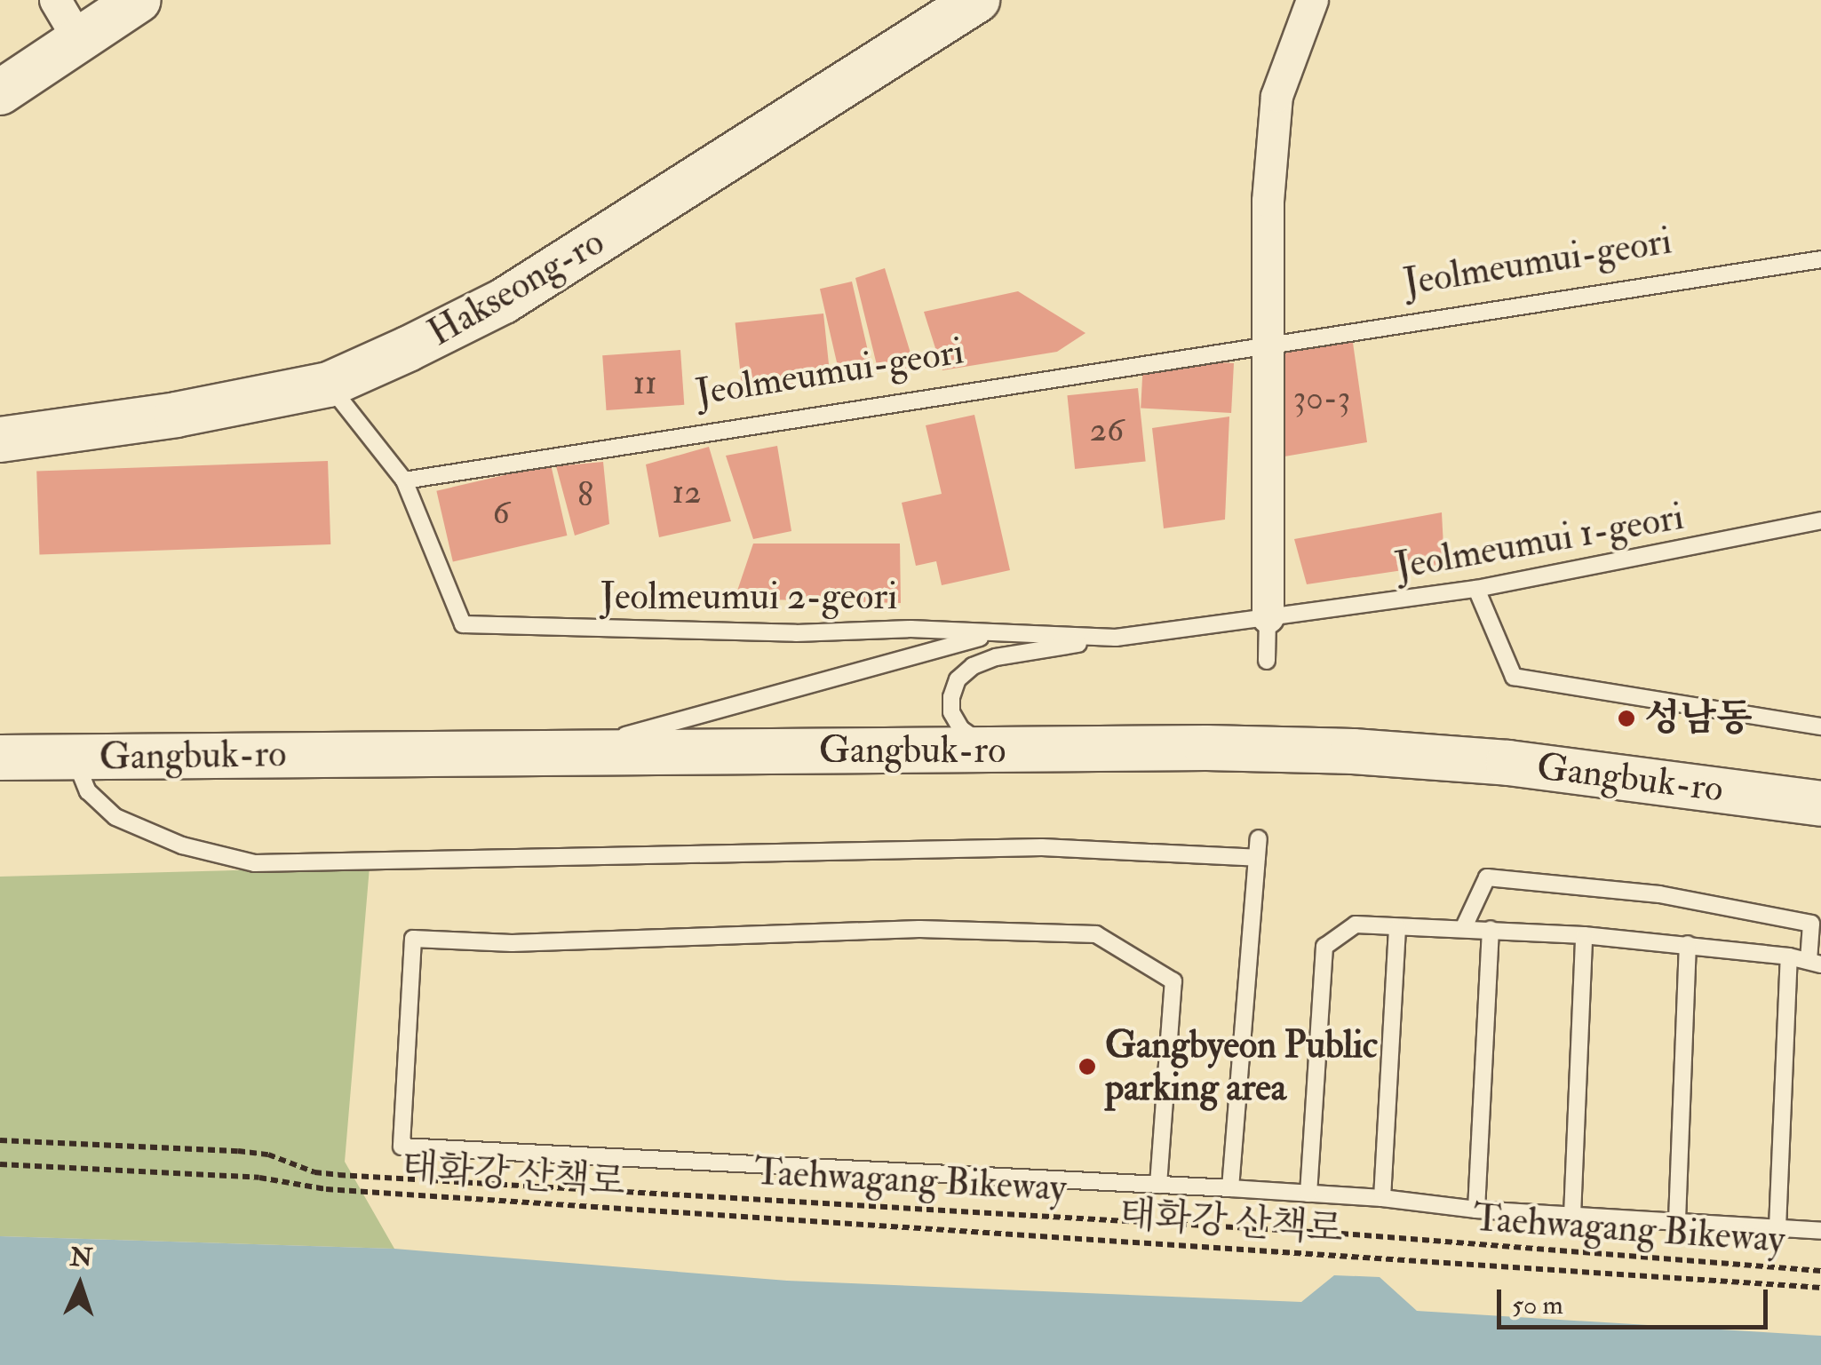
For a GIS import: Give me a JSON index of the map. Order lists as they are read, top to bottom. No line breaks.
{"streets":{"main road":["Hakseong-ro","Gangbuk-ro"],"lane":["Jeolmeumui-geori","Jeolmeumui 1-geori","Jeolmeumui 2-geori"],"path":["태화강 산책로","Taehwagang Bikeway"]},"crossings":[["Jeolmeumui-geori","Jeolmeumui 2-geori"],["Hakseong-ro","Jeolmeumui 2-geori"],["Jeolmeumui 1-geori","Jeolmeumui 2-geori"]],"places":["성남동","Gangbyeon Public parking area"],"house_numbers":["11","30-3","26","12","8","6"],"scale_bar":"50 m","north":"top"}
